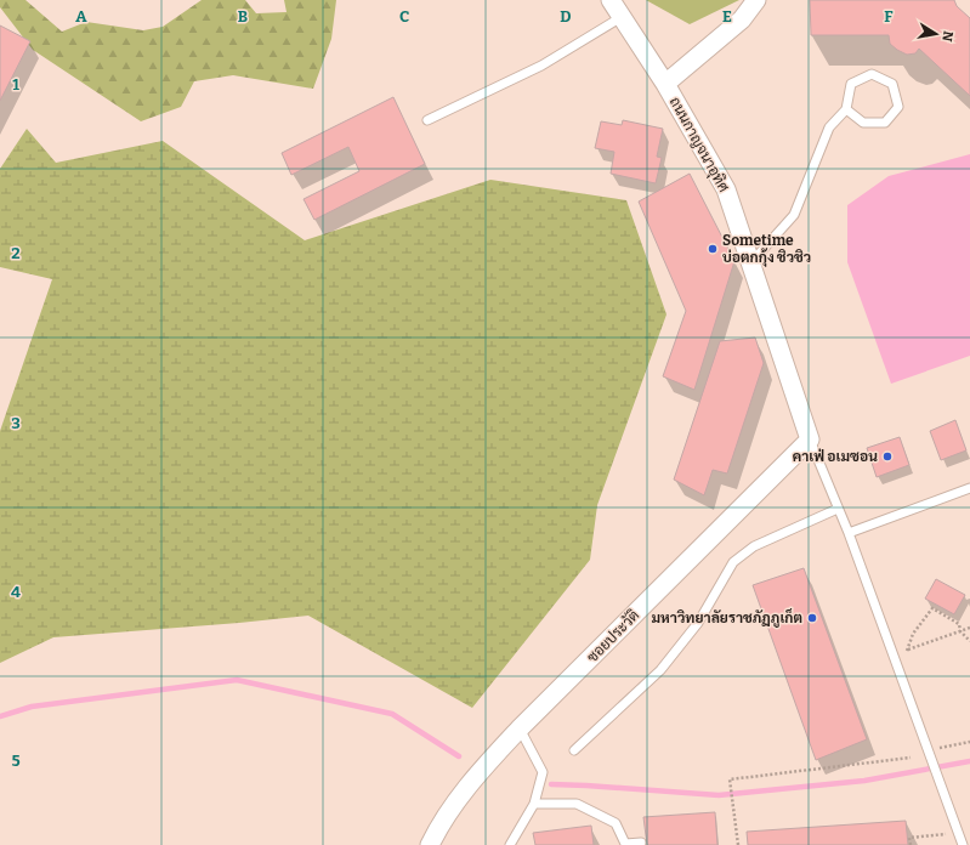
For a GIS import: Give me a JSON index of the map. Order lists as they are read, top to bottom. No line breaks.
{"streets":{"street":["ถนนกาญจนาอุทิศ","ซอยประวัติ"]},"crossings":[["ถนนกาญจนาอุทิศ","ซอยประวัติ"]],"places":["Sometime บ่อตกกุ้ง ชิวชิว","คาเฟ่ อเมซอน","มหาวิทยาลัยราชภัฏภูเก็ต"],"north":"right","grid":{"columns":["A","B","C","D","E","F"],"rows":["1","2","3","4","5"]}}
